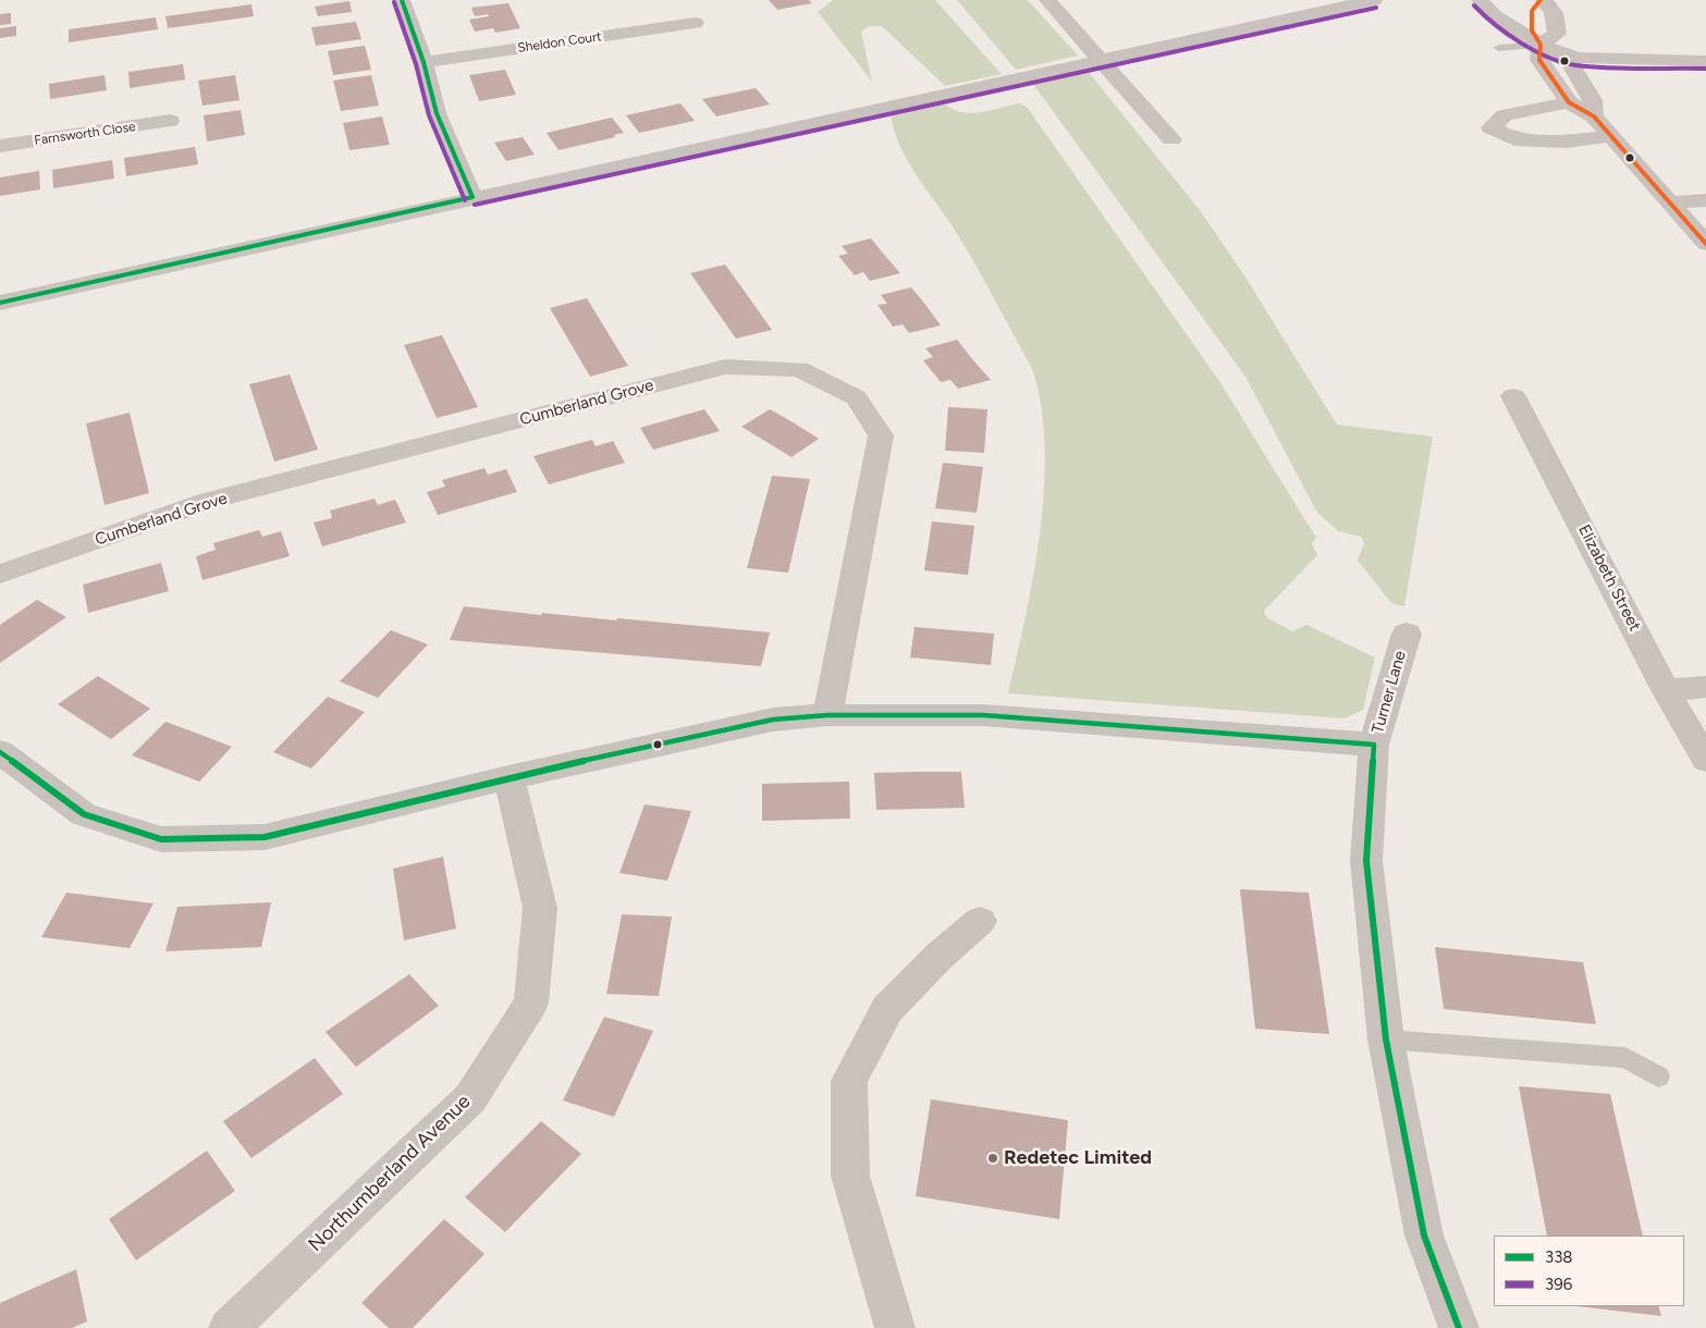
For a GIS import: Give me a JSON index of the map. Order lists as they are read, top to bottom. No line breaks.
{"streets":{"street":["Sheldon Court","Farnsworth Close","Cumberland Grove","Elizabeth Street","Turner Lane","Northumberland Avenue"]},"places":["Redetec Limited"],"lines":["transit line 338","transit line 396"],"legend":["338","396"]}
